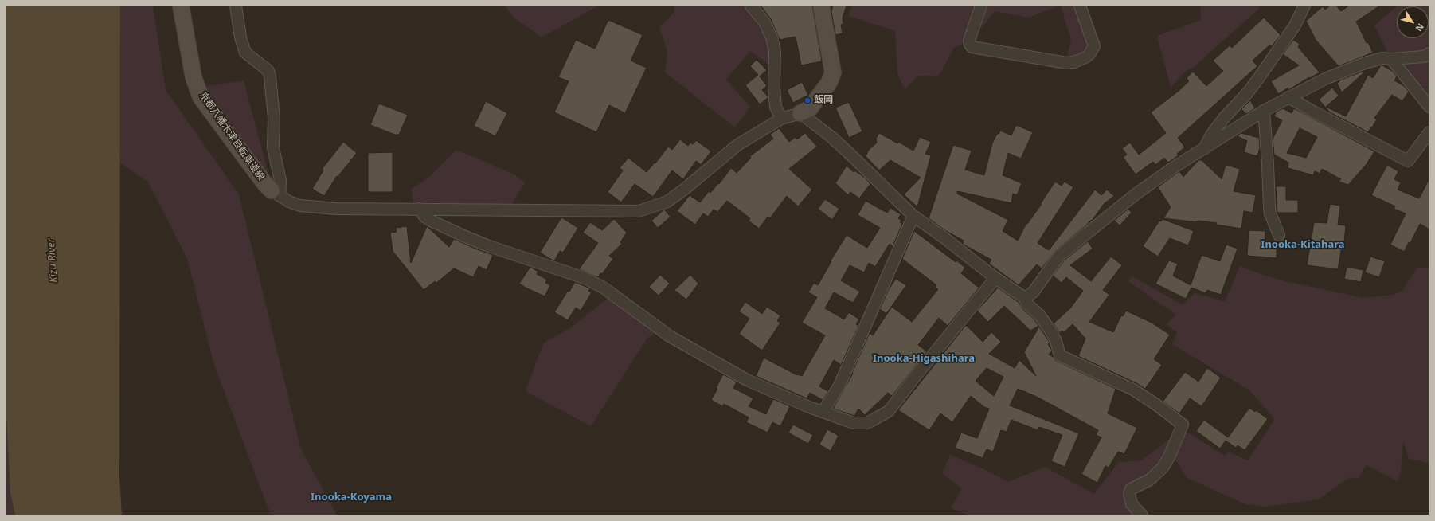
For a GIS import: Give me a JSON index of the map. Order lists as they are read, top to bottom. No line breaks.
{"streets":{"main road":["京都八幡木津自転車道線"]},"districts":["Inooka-Kitahara","Inooka-Higashihara","Inooka-Koyama"],"water":["Kizu River"],"places":["飯岡"],"north":"bottom right"}
